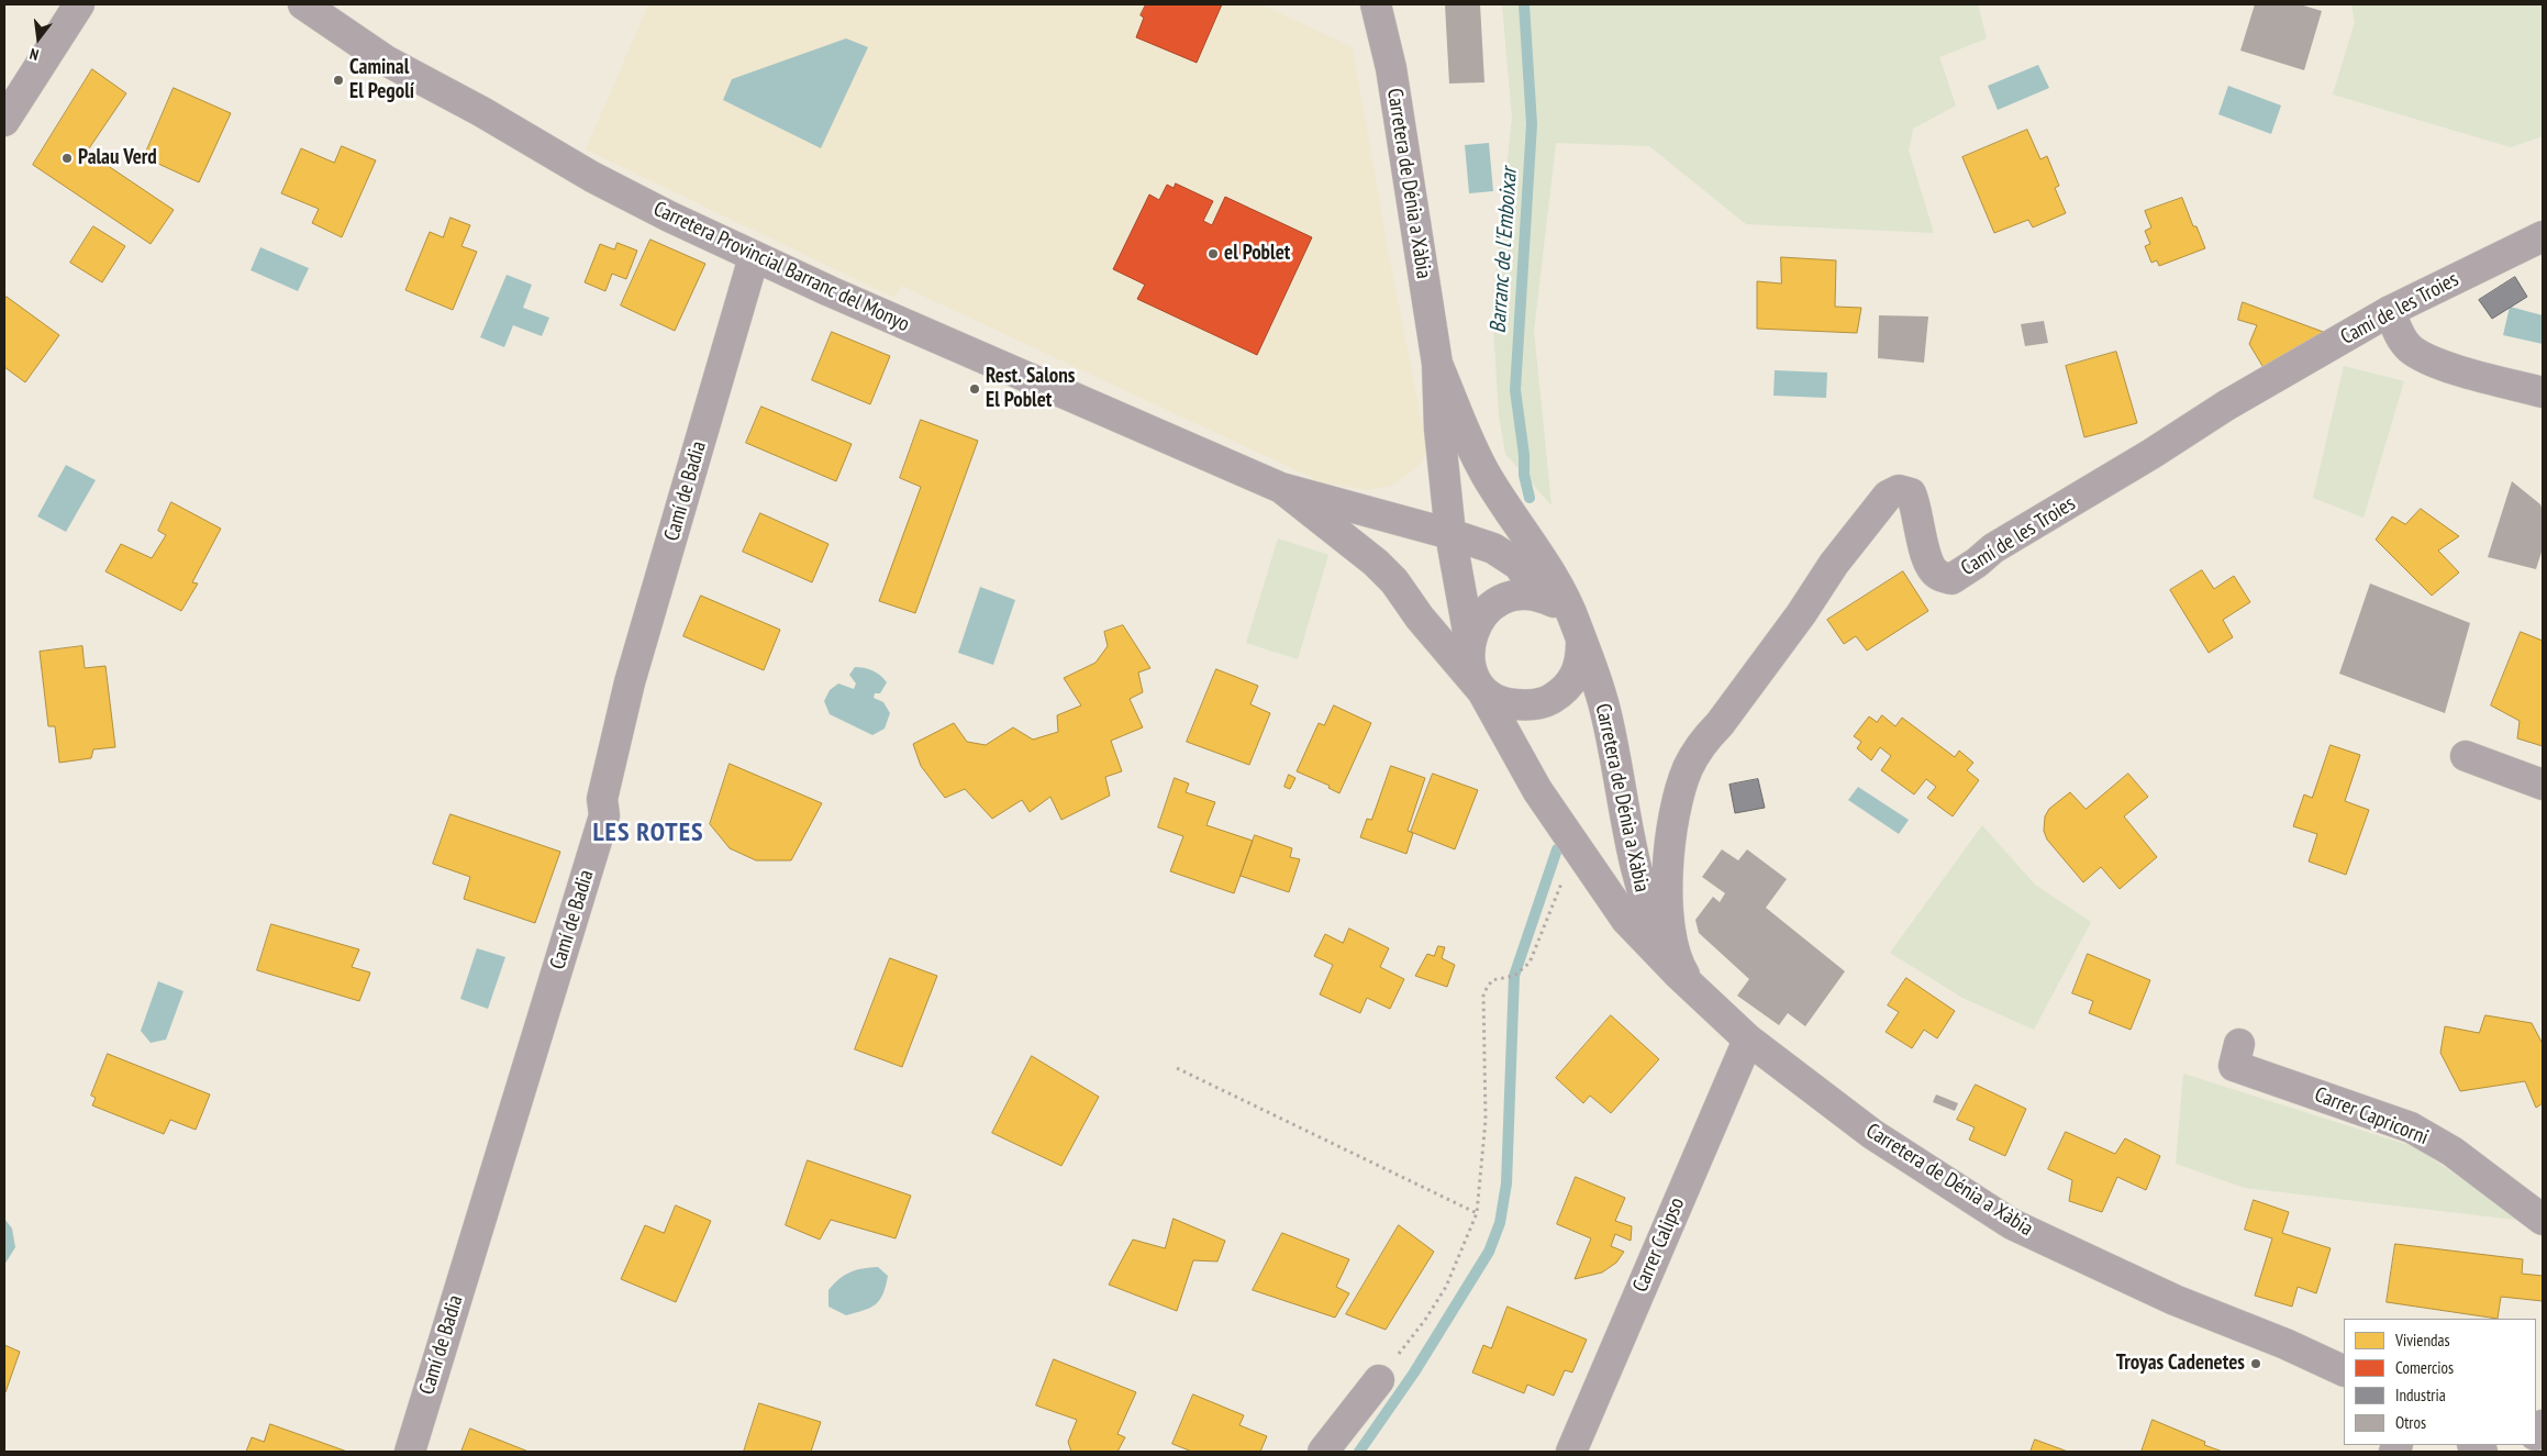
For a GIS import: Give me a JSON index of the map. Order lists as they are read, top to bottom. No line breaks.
{"streets":{"street":["Carretera de Dénia a Xàbia","Carretera Provincial Barranc del Monyo","Camí de les Troies","Camí de Badia","Carrer Capricorni","Carrer Calipso"]},"crossings":[["Carretera de Dénia a Xàbia","Carretera Provincial Barranc del Monyo"],["Carretera de Dénia a Xàbia","Camí de les Troies"],["Carretera de Dénia a Xàbia","Carrer Calipso"],["Carretera Provincial Barranc del Monyo","Camí de Badia"]],"districts":["LES ROTES"],"water":["Barranc de l'Emboixar"],"places":["Caminal El Pegolí","Palau Verd","el Poblet","Rest. Salons El Poblet","Troyas Cadenetes"],"legend":["Viviendas","Comercios","Industria","Otros"],"north":"bottom"}
